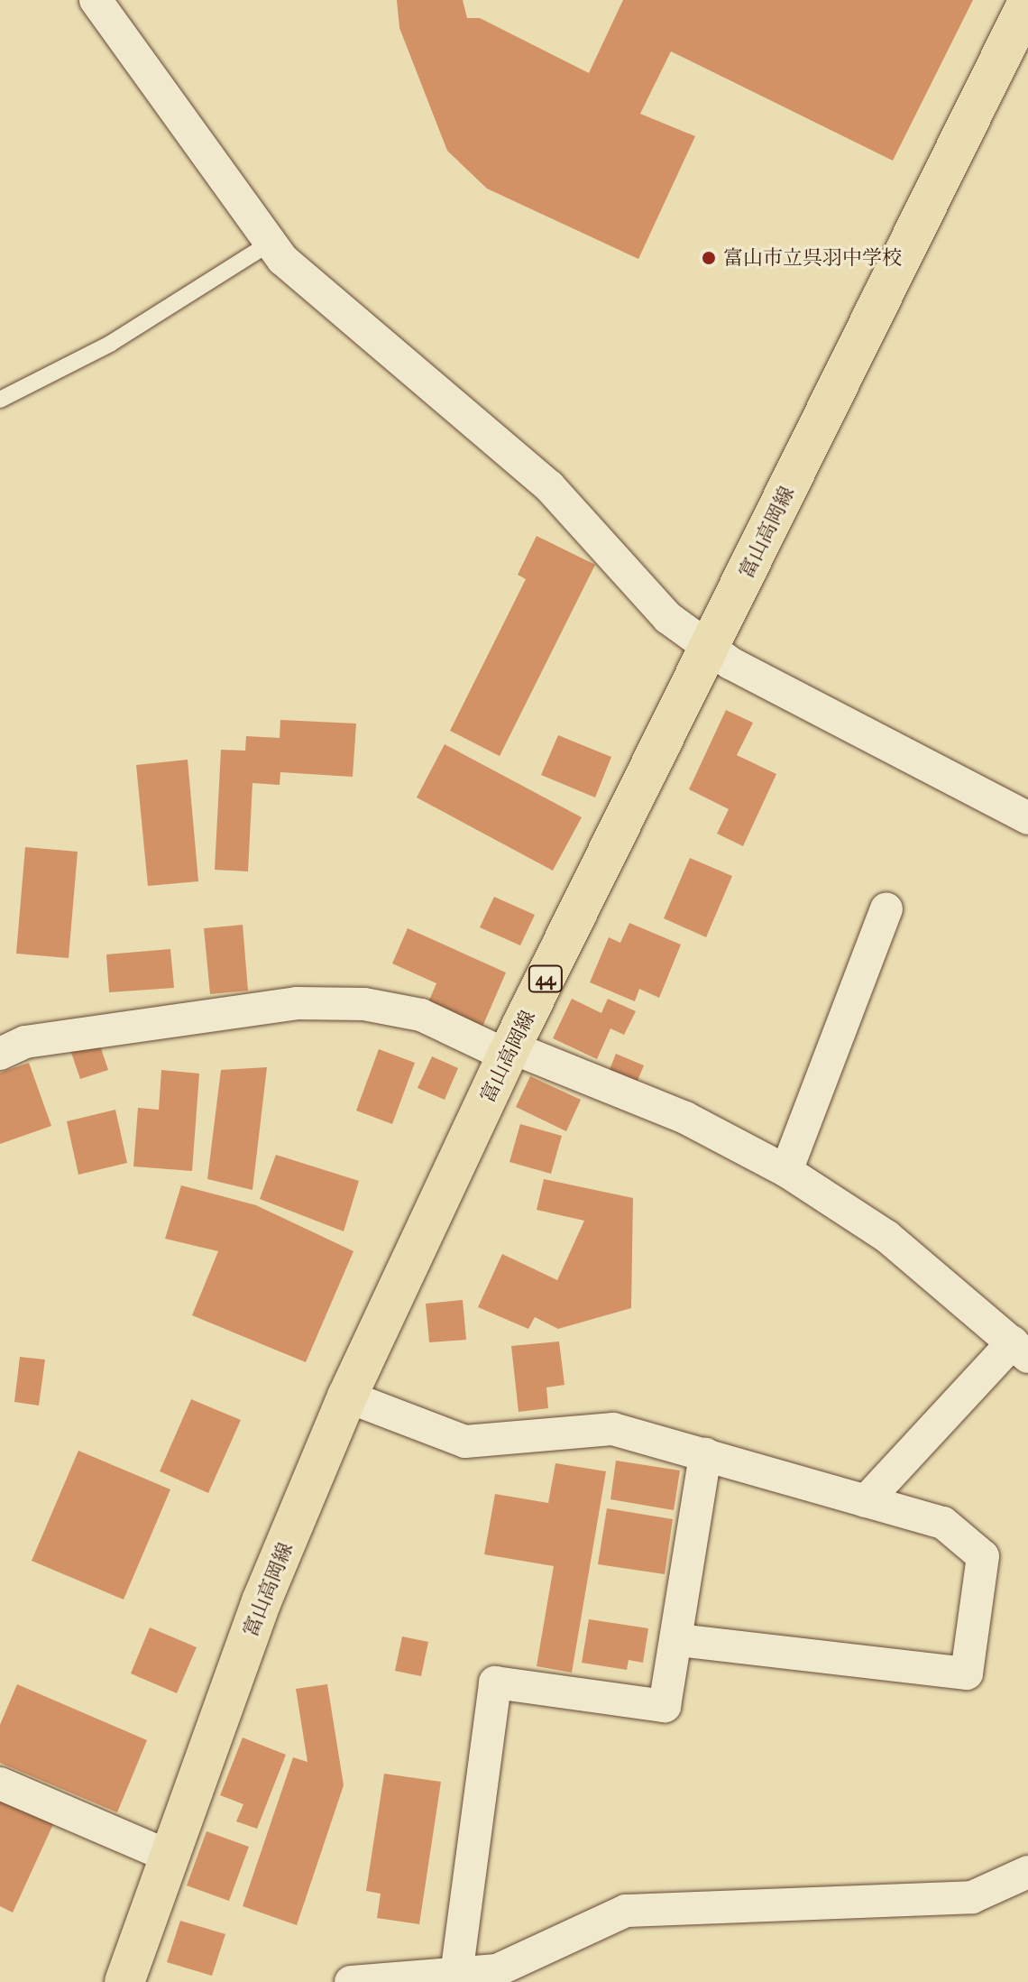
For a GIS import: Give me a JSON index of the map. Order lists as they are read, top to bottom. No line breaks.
{"streets":{"main road":["富山高岡線","44"]},"places":["富山市立呉羽中学校"]}
